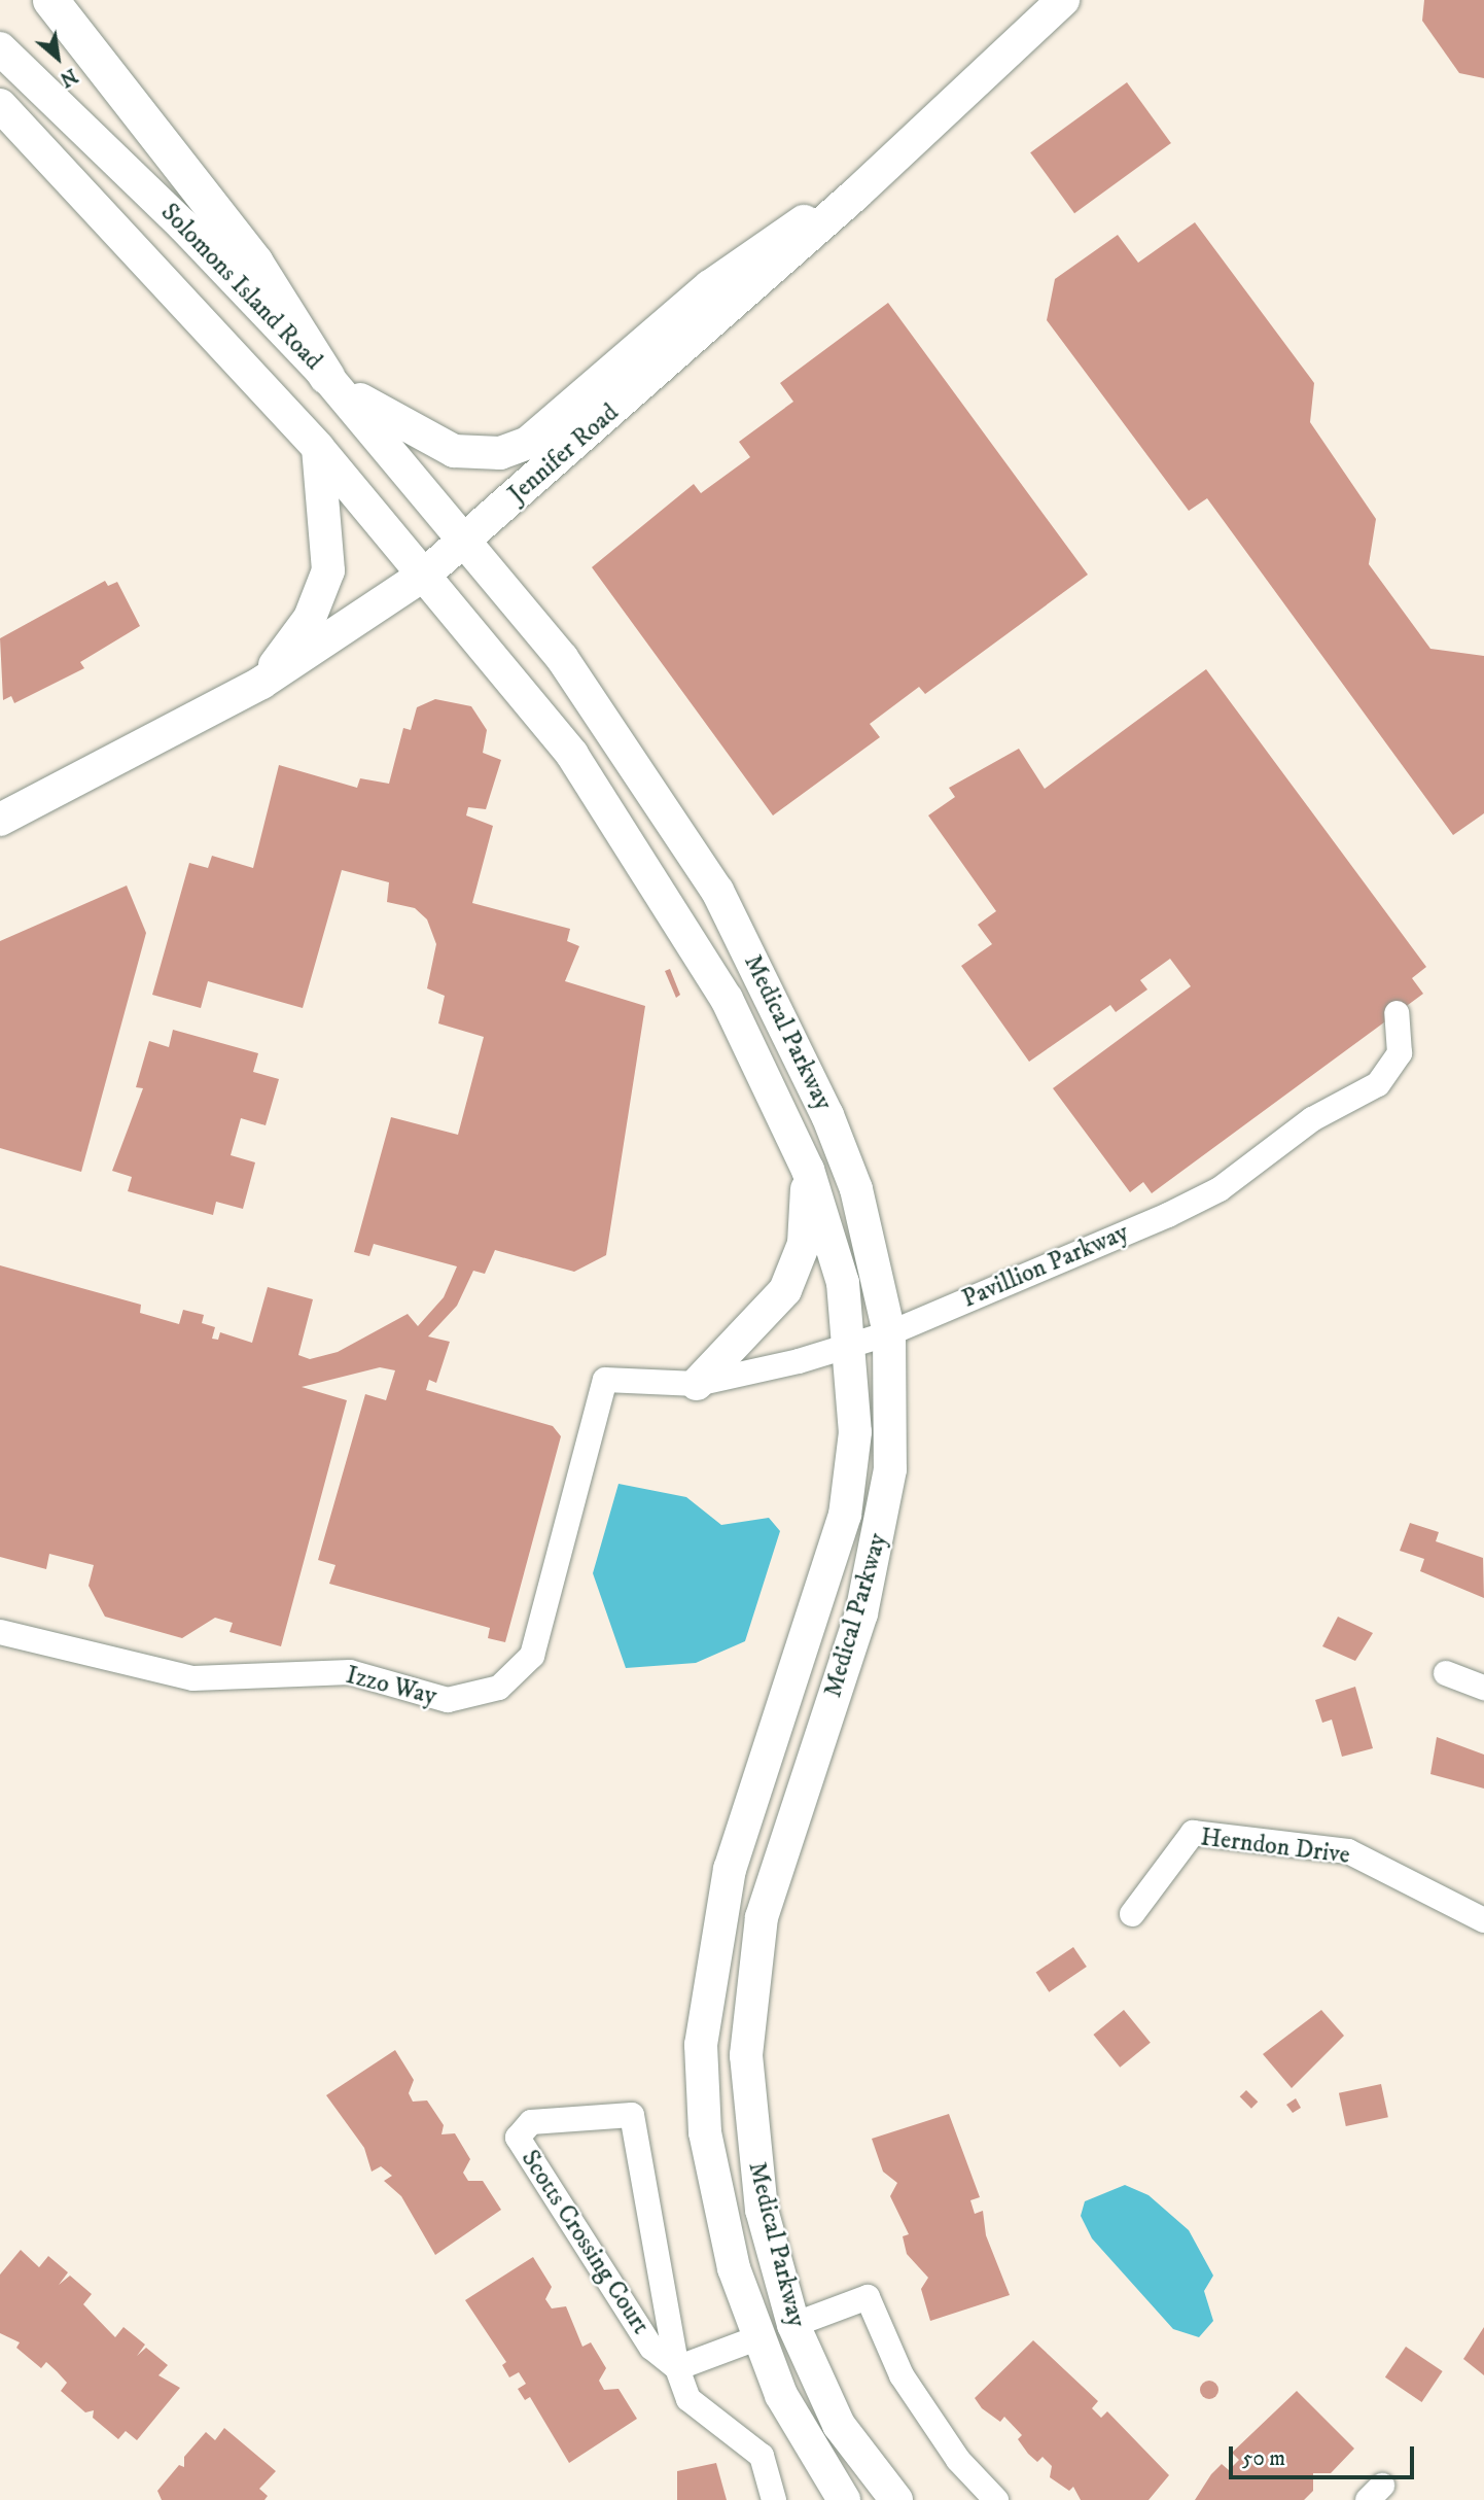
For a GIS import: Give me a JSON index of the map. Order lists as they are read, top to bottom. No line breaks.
{"streets":{"main road":["Solomons Island Road","Jennifer Road","Medical Parkway"],"street":["Pavillion Parkway","Izzo Way","Herndon Drive","Scotts Crossing Court"]},"crossings":[["Solomons Island Road","Jennifer Road"],["Solomons Island Road","Medical Parkway"],["Jennifer Road","Medical Parkway"],["Medical Parkway","Pavillion Parkway"],["Pavillion Parkway","Izzo Way"]],"scale_bar":"50 m","north":"bottom right"}
